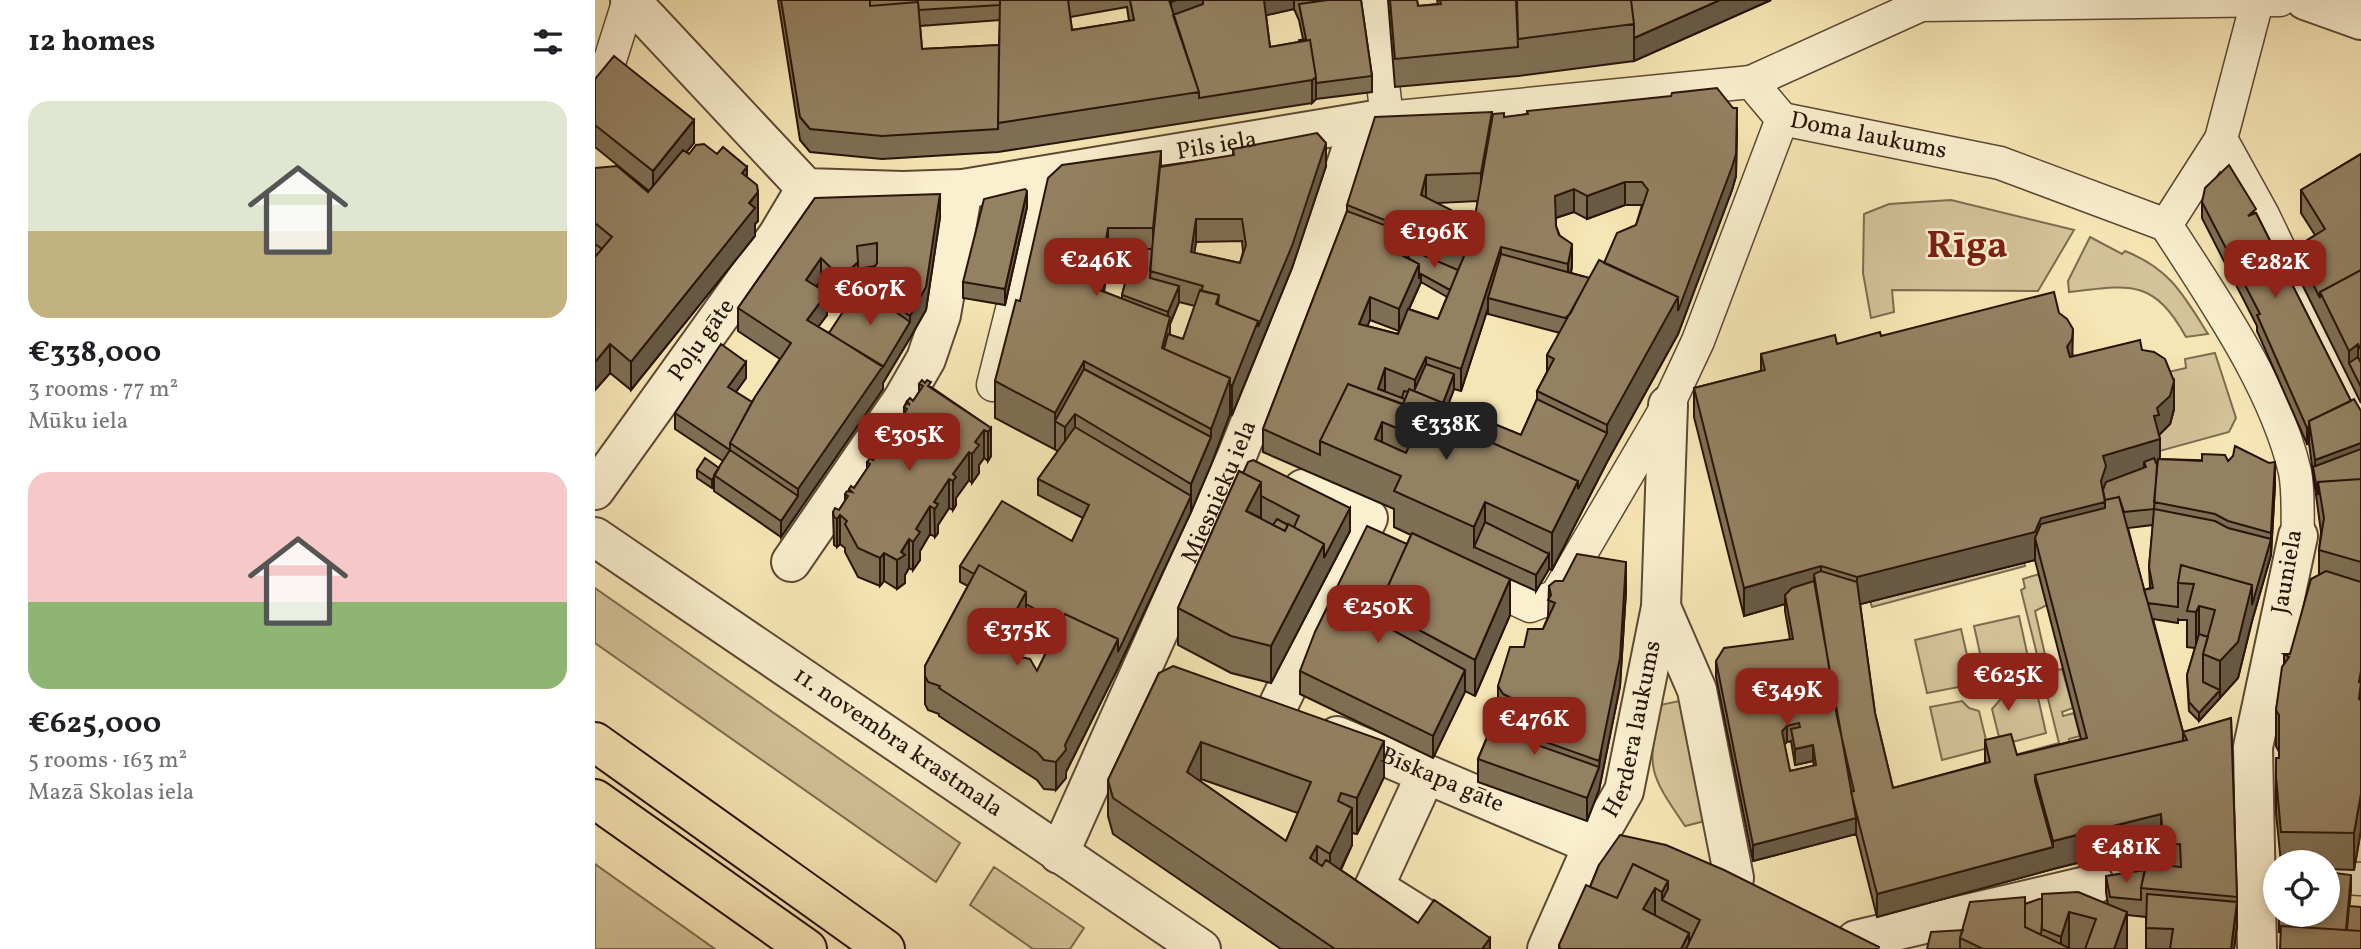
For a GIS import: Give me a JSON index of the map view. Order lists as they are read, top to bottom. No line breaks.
{"streets":{"street":["Doma laukums","Pils iela","Poļu gāte","Miesnieku iela","Jauniela","Herdera laukums","11. novembra krastmala","Bīskapa gāte"]},"crossings":[["Doma laukums","Jauniela"],["Doma laukums","Herdera laukums"],["Pils iela","Poļu gāte"],["Pils iela","Miesnieku iela"],["Miesnieku iela","11. novembra krastmala"],["Herdera laukums","Bīskapa gāte"]],"districts":["Rīga"],"page":{"heading":"12 homes","list":[{"name":"€338,000","note":"3 rooms · 77 m² · Mūku iela"},{"name":"€625,000","note":"5 rooms · 163 m² · Mazā Skolas iela"}],"price":["€196K","€246K","€282K","€607K","€338K","€305K","€250K","€375K","€625K","€349K","€476K","€481K"]}}
